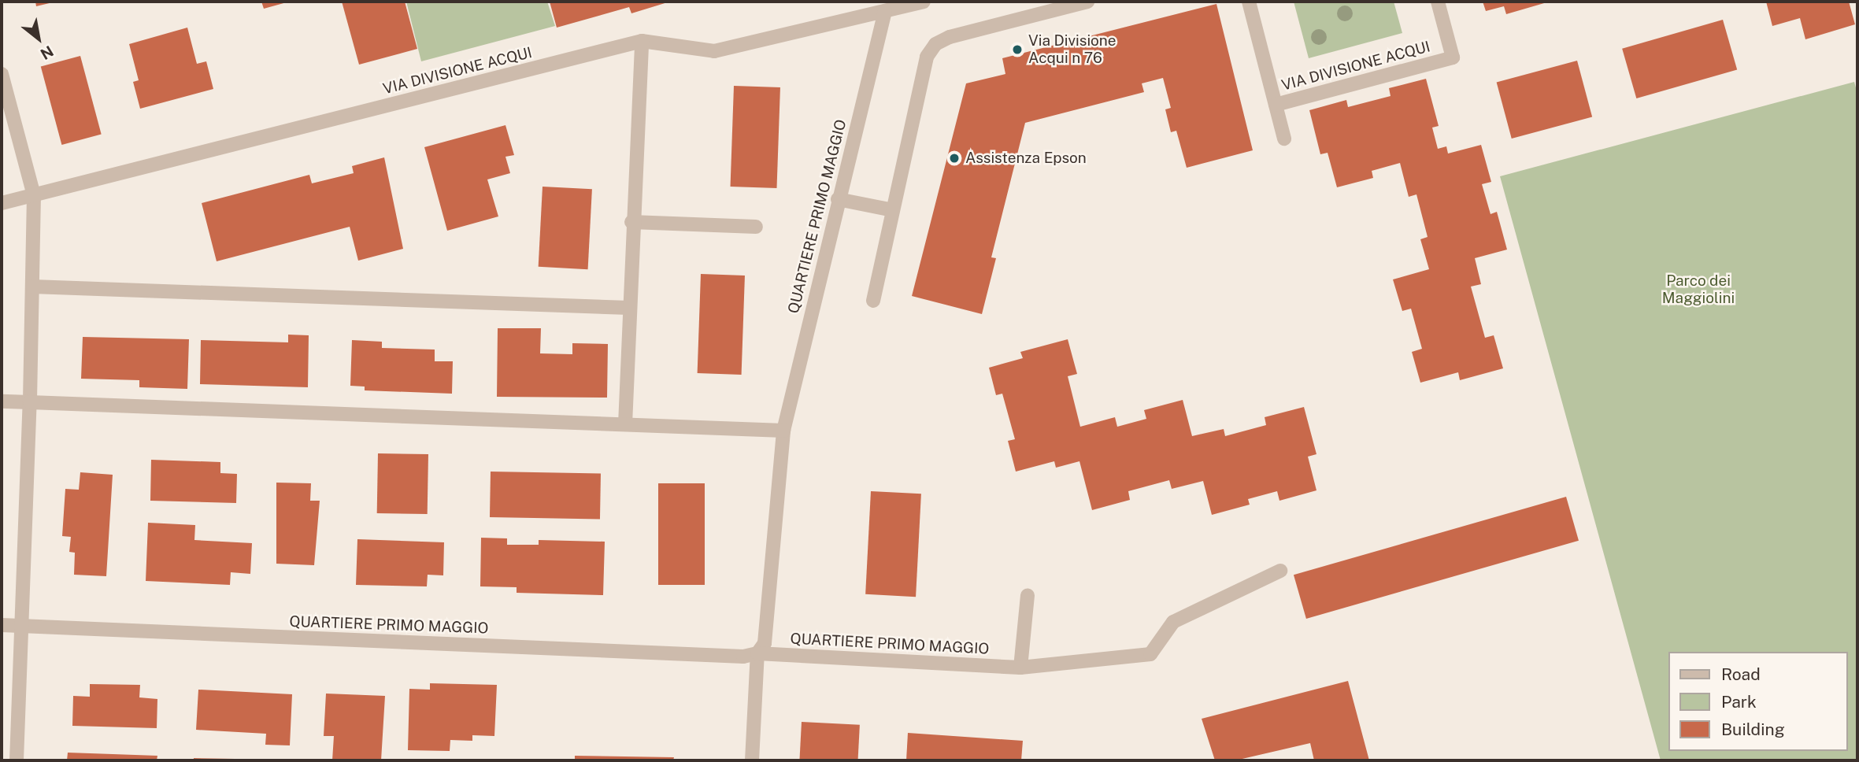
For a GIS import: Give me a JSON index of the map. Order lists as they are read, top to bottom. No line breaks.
{"streets":{"street":["VIA DIVISIONE ACQUI","QUARTIERE PRIMO MAGGIO"]},"crossings":[["VIA DIVISIONE ACQUI","QUARTIERE PRIMO MAGGIO"]],"parks":["Parco dei Maggiolini"],"places":["Via Divisione Acqui n 76","Assistenza Epson"],"legend":["Road","Park","Building"],"north":"bottom right"}
